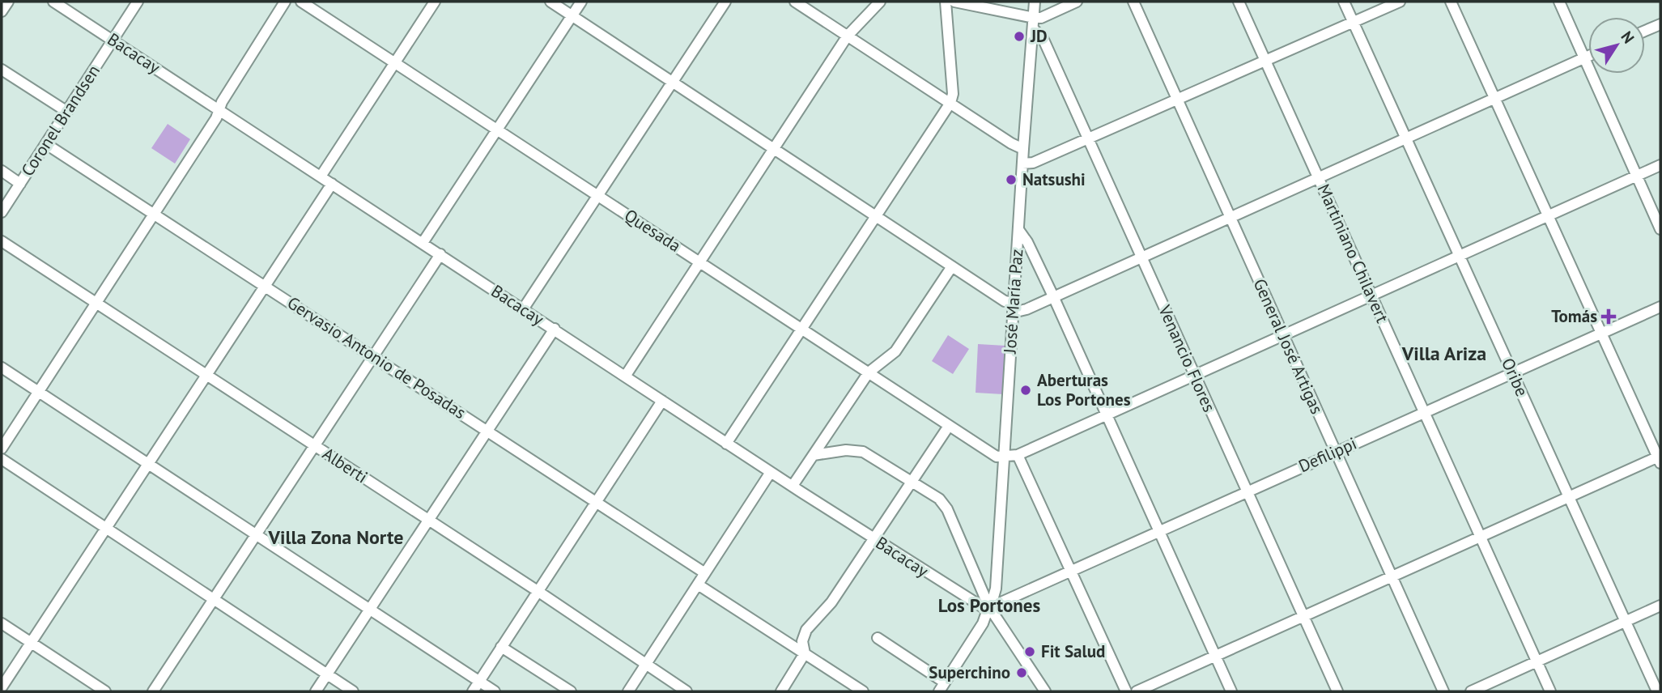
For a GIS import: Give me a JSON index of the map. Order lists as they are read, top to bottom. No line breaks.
{"streets":{"street":["Bacacay","Coronel Brandsen","Quesada","Martiniano Chilavert","José María Paz","General José Artigas","Gervasio Antonio de Posadas","Venancio Flores","Oribe","Defilippi","Alberti"]},"crossings":[["Bacacay","Coronel Brandsen"],["Bacacay","José María Paz"],["Bacacay","Defilippi"],["Coronel Brandsen","Gervasio Antonio de Posadas"],["Quesada","José María Paz"],["Martiniano Chilavert","Defilippi"],["José María Paz","Venancio Flores"],["José María Paz","Defilippi"],["General José Artigas","Defilippi"],["Venancio Flores","Defilippi"],["Oribe","Defilippi"]],"districts":["Villa Ariza","Villa Zona Norte","Los Portones"],"places":{"other":["JD","Natsushi","Aberturas Los Portones","Fit Salud","Superchino"],"health":["Tomás"]},"north":"top right"}
